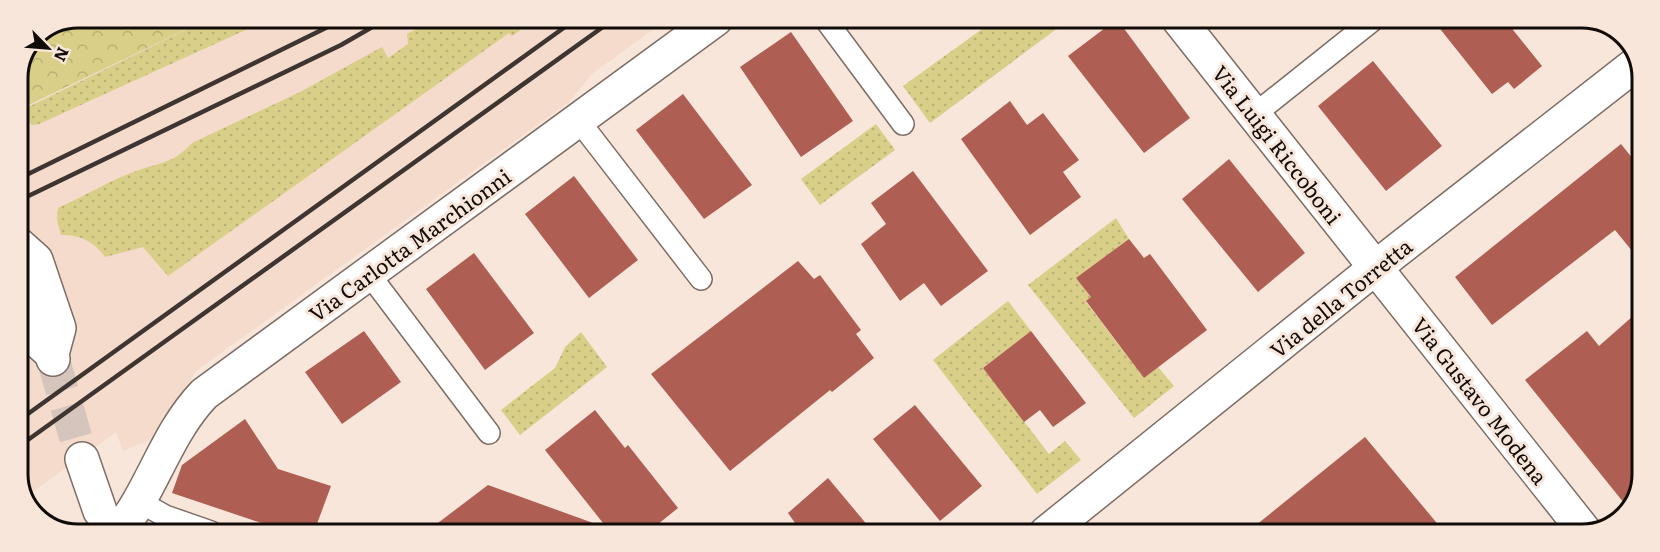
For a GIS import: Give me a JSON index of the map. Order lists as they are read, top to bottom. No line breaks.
{"streets":{"street":["Via Luigi Riccoboni","Via Carlotta Marchionni","Via della Torretta","Via Gustavo Modena"]},"crossings":[["Via Luigi Riccoboni","Via della Torretta"],["Via Luigi Riccoboni","Via Gustavo Modena"],["Via della Torretta","Via Gustavo Modena"]],"north":"bottom right"}
